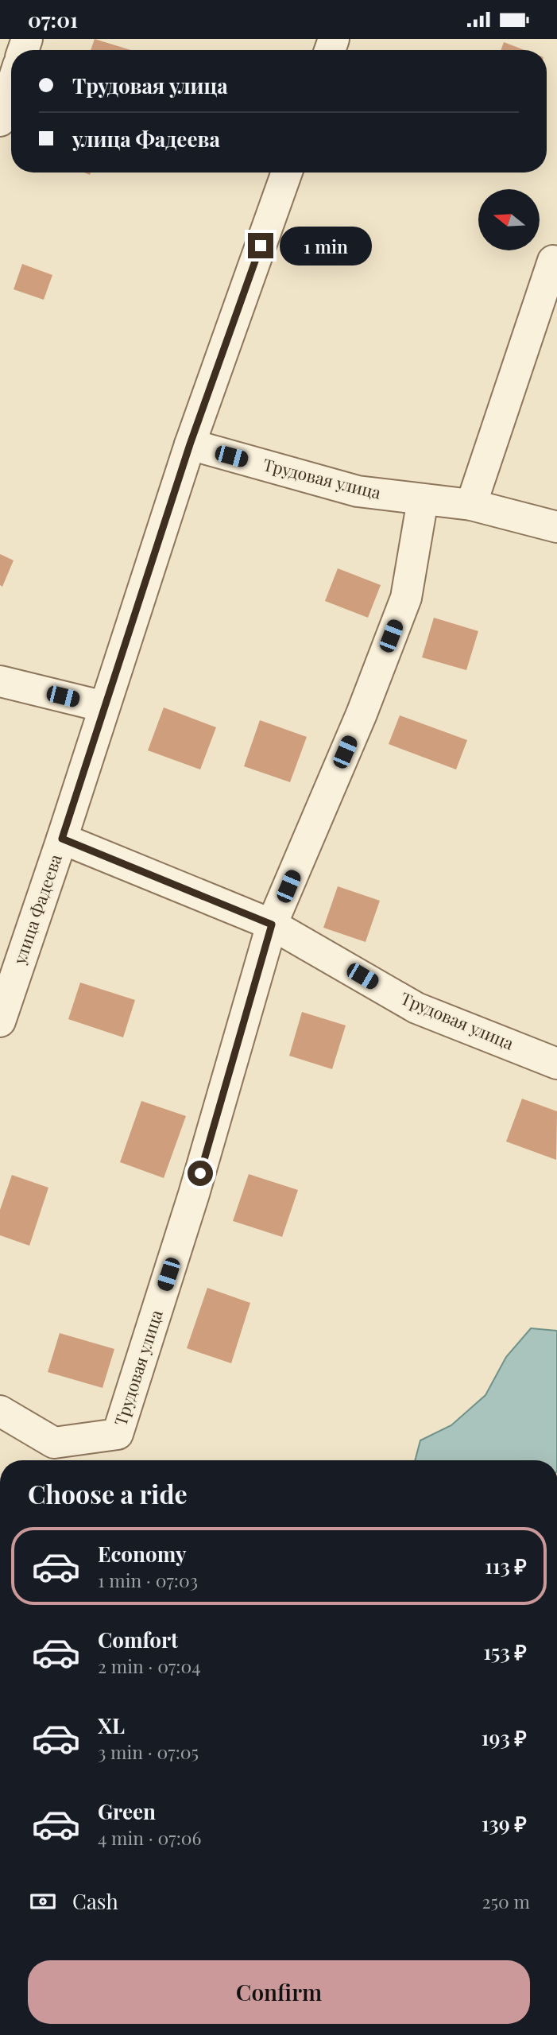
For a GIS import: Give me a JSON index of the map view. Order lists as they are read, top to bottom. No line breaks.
{"streets":{"street":["Трудовая улица","улица Фадеева"]},"crossings":[["Трудовая улица","улица Фадеева"]],"north":"left","page":{"status":"07:01","banner":["Трудовая улица","улица Фадеева"],"bubble":"1 min","heading":"Choose a ride","list":[{"name":"Economy","note":"1 min · 07:03","value":"113 ₽"},{"name":"Comfort","note":"2 min · 07:04","value":"153 ₽"},{"name":"XL","note":"3 min · 07:05","value":"193 ₽"},{"name":"Green","note":"4 min · 07:06","value":"139 ₽"}],"pay":["Cash","250 m"],"buttons":"Confirm"}}
